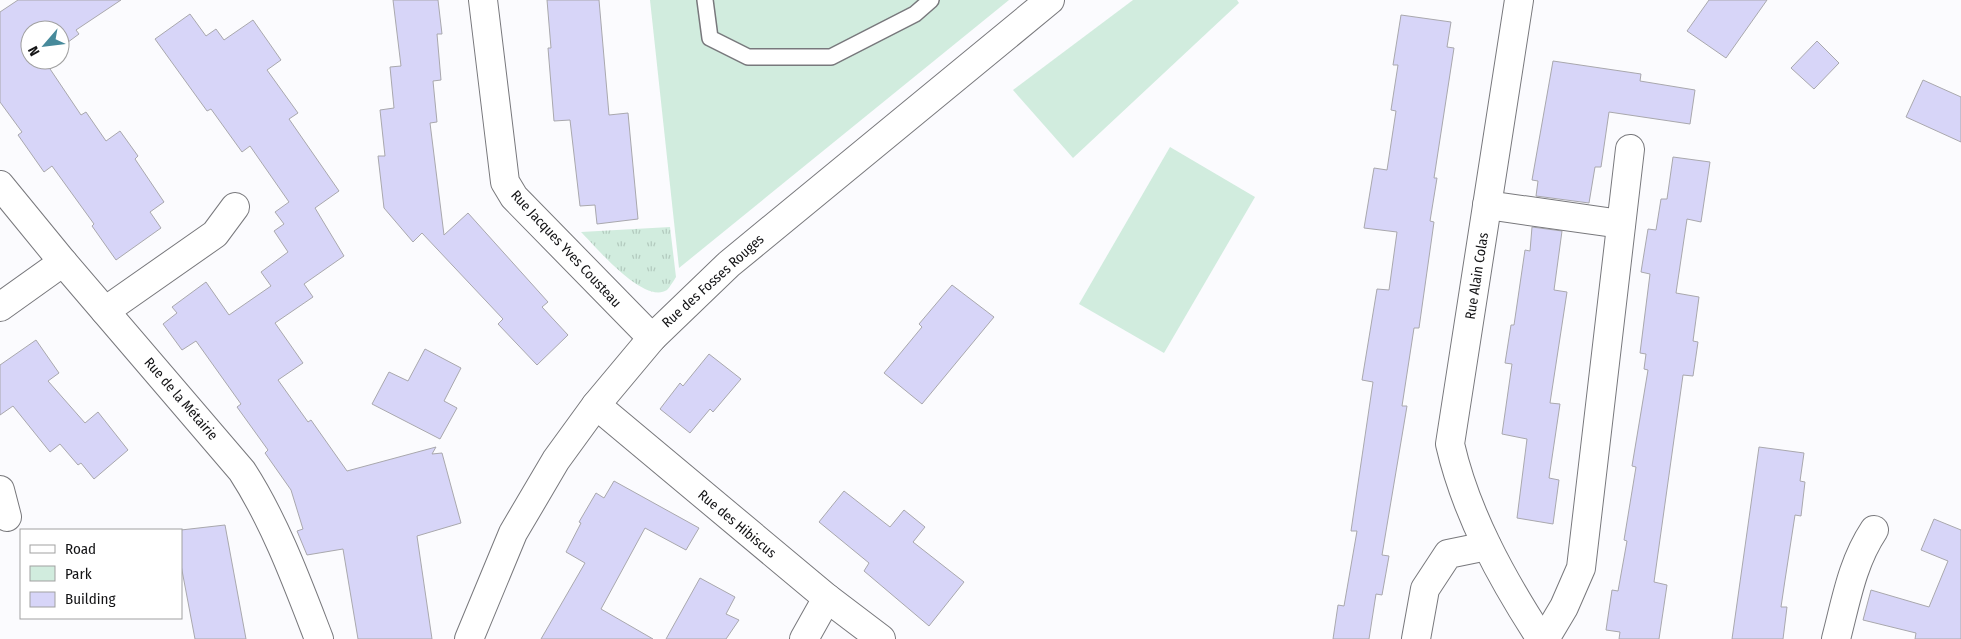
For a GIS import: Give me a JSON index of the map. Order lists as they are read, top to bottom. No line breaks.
{"streets":{"street":["Rue Jacques Yves Cousteau","Rue Alain Colas","Rue des Fosses Rouges","Rue de la Métairie","Rue des Hibiscus"]},"crossings":[["Rue Jacques Yves Cousteau","Rue des Fosses Rouges"],["Rue des Fosses Rouges","Rue des Hibiscus"]],"legend":["Road","Park","Building"],"north":"bottom left"}
